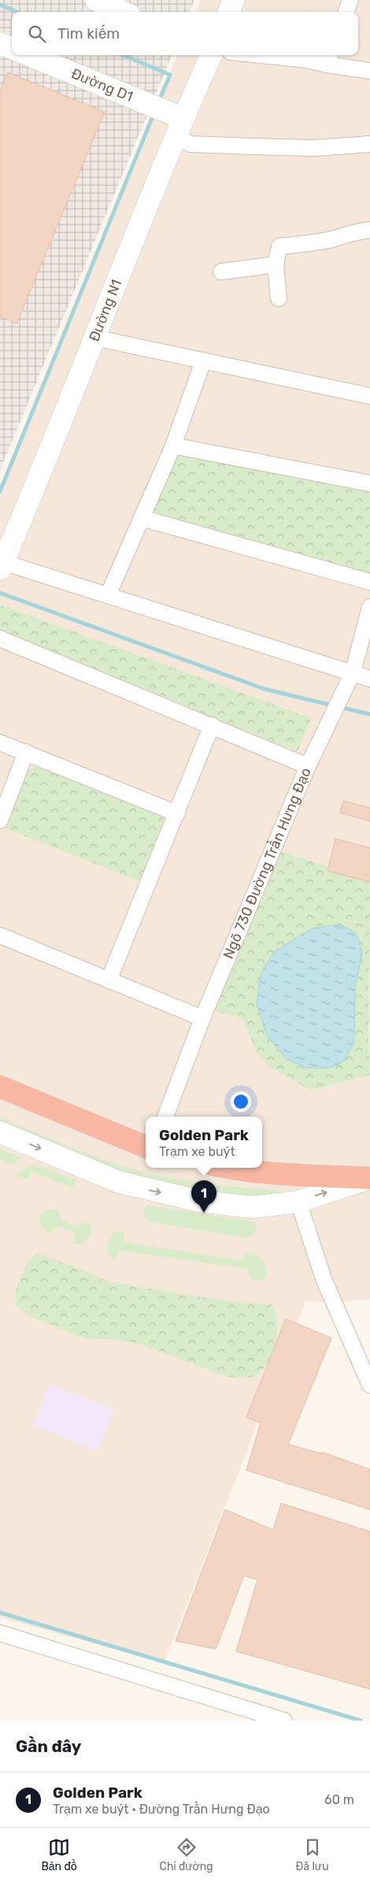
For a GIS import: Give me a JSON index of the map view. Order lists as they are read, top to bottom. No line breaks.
{"streets":{"street":["Đường D1","Đường N1","Ngõ 730 Đường Trần Hưng Đạo"]},"crossings":[["Đường D1","Đường N1"]],"page":{"search":"Tìm kiếm","popup":["Golden Park","Trạm xe buýt"],"pins":"1","heading":"Gần đây","list":[{"mark":"1","name":"Golden Park","note":"Trạm xe buýt · Đường Trần Hưng Đạo","value":"60 m"}],"nav":["Bản đồ","Chỉ đường","Đã lưu"]}}
